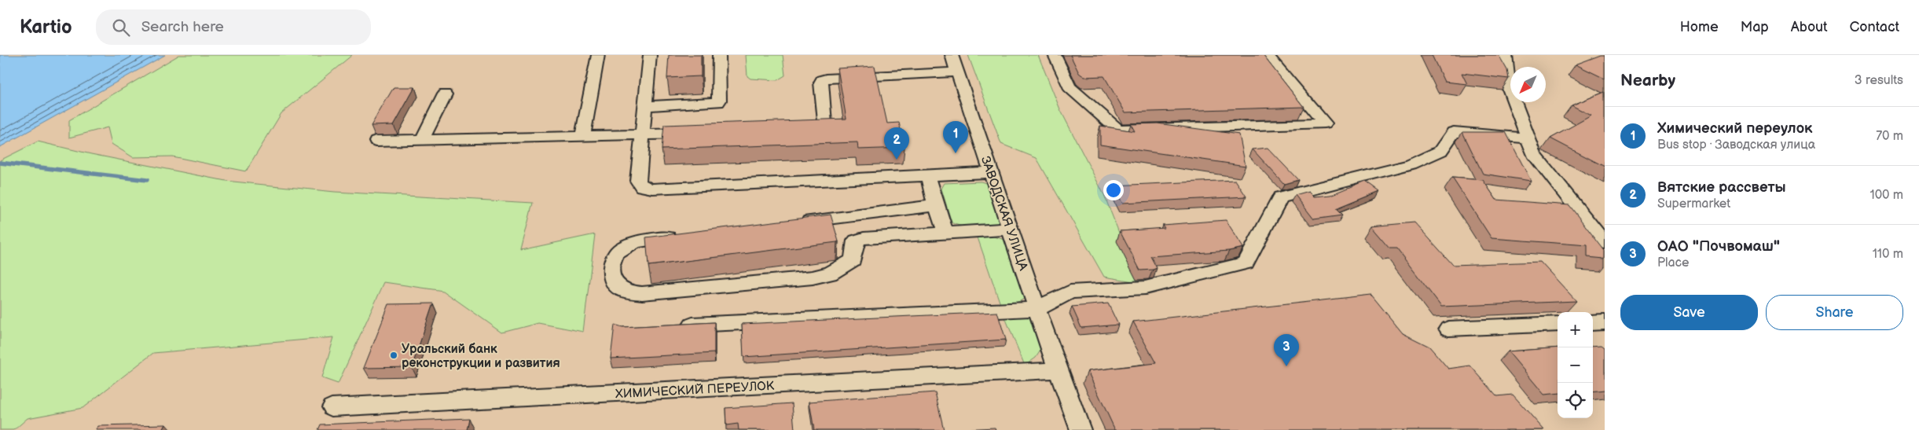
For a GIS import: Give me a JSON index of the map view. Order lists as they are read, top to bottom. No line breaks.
{"streets":{"street":["ЗАВОДСКАЯ УЛИЦА","ХИМИЧЕСКИЙ ПЕРЕУЛОК"]},"crossings":[["ЗАВОДСКАЯ УЛИЦА","ХИМИЧЕСКИЙ ПЕРЕУЛОК"]],"places":["Уральский банк реконструкции и развития"],"north":"bottom left","page":{"header":"Kartio","search":"Search here","nav":["Home","Map","About","Contact"],"heading":["Nearby","3 results"],"list":[{"mark":"1","name":"Химический переулок","note":"Bus stop · Заводская улица","value":"70 m"},{"mark":"2","name":"Вятские рассветы","note":"Supermarket","value":"100 m"},{"mark":"3","name":"ОАО \"Почвомаш\"","note":"Place","value":"110 m"}],"pins":["1","2","3"],"buttons":["Save","Share"],"map_buttons":["+","−"]}}
